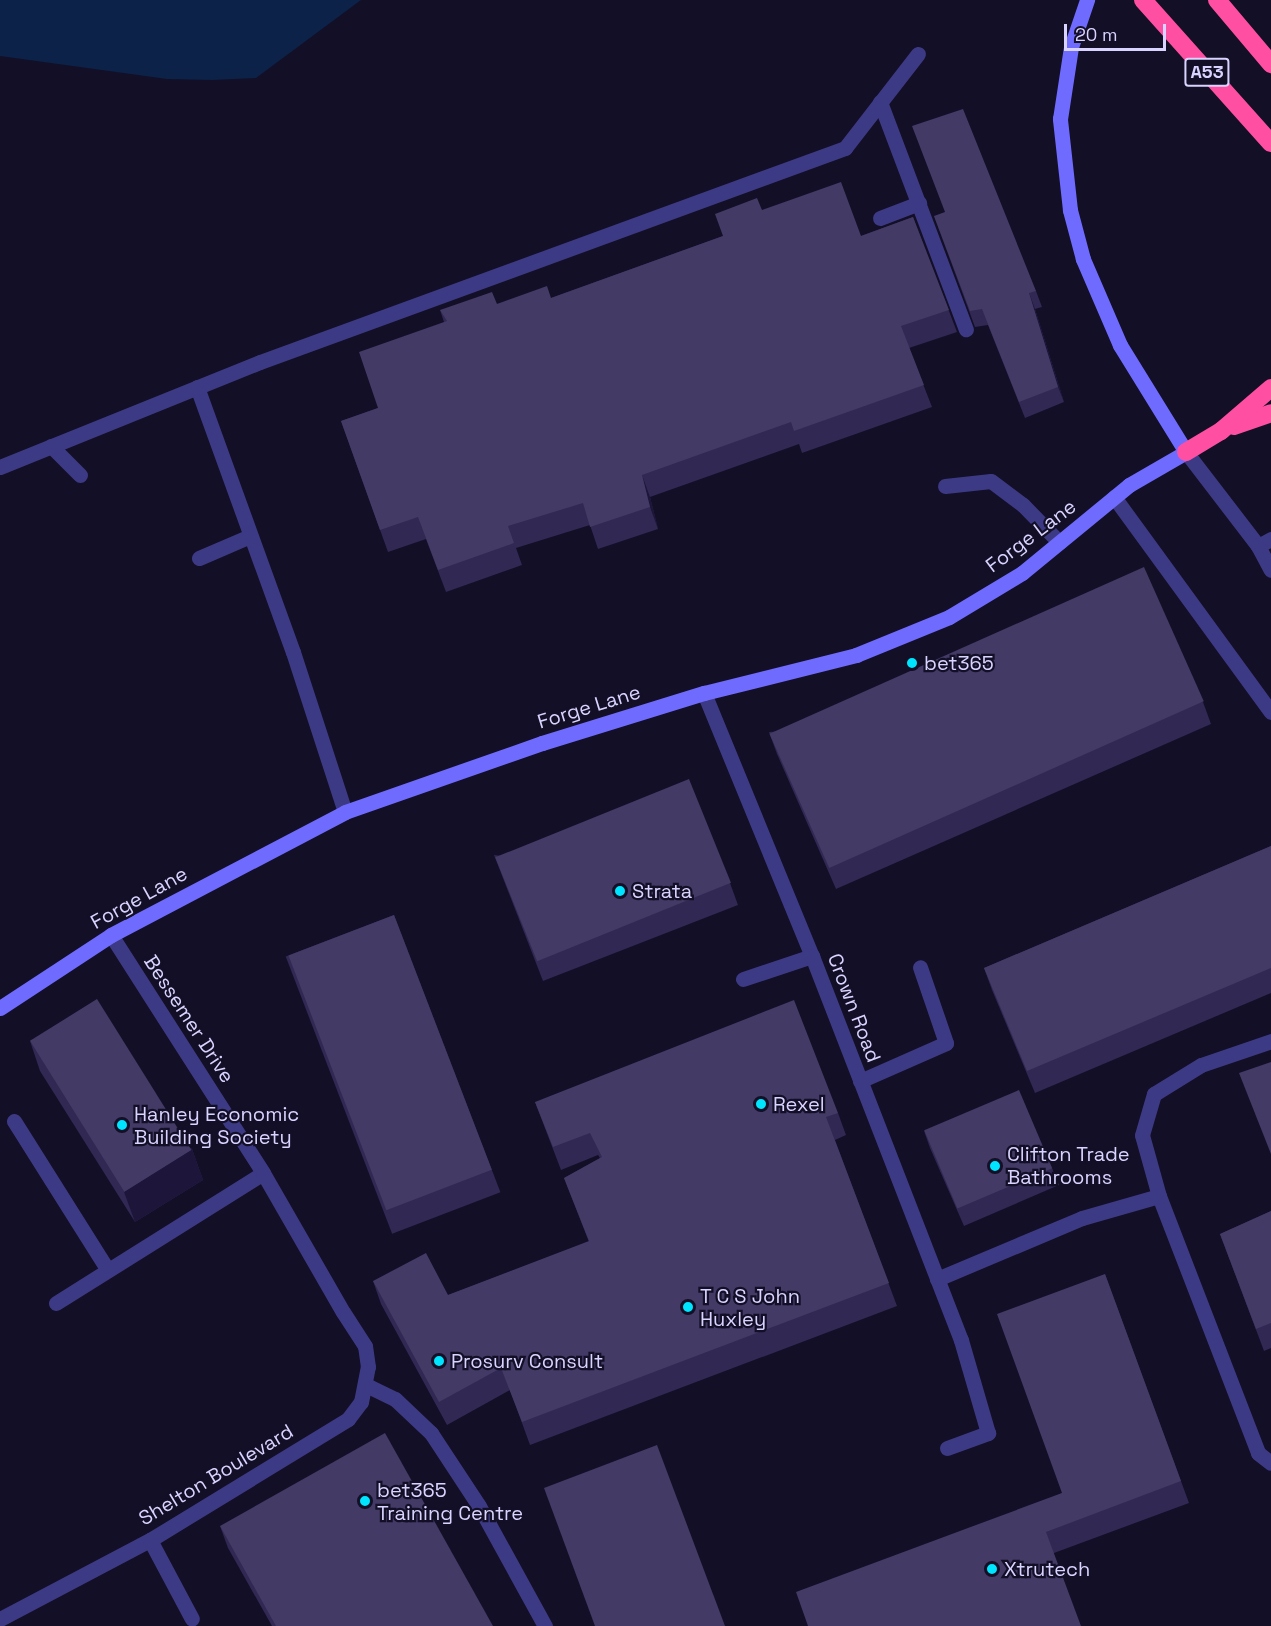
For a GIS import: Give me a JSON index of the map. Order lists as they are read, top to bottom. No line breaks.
{"streets":{"highway":["A53"],"street":["Forge Lane","Crown Road","Bessemer Drive","Shelton Boulevard"]},"crossings":[["Forge Lane","Crown Road"],["Forge Lane","Bessemer Drive"],["Bessemer Drive","Shelton Boulevard"]],"places":["bet365","Strata","Rexel","Hanley Economic Building Society","Clifton Trade Bathrooms","T C S John Huxley","Prosurv Consult","bet365 Training Centre","Xtrutech"],"scale_bar":"20 m"}
